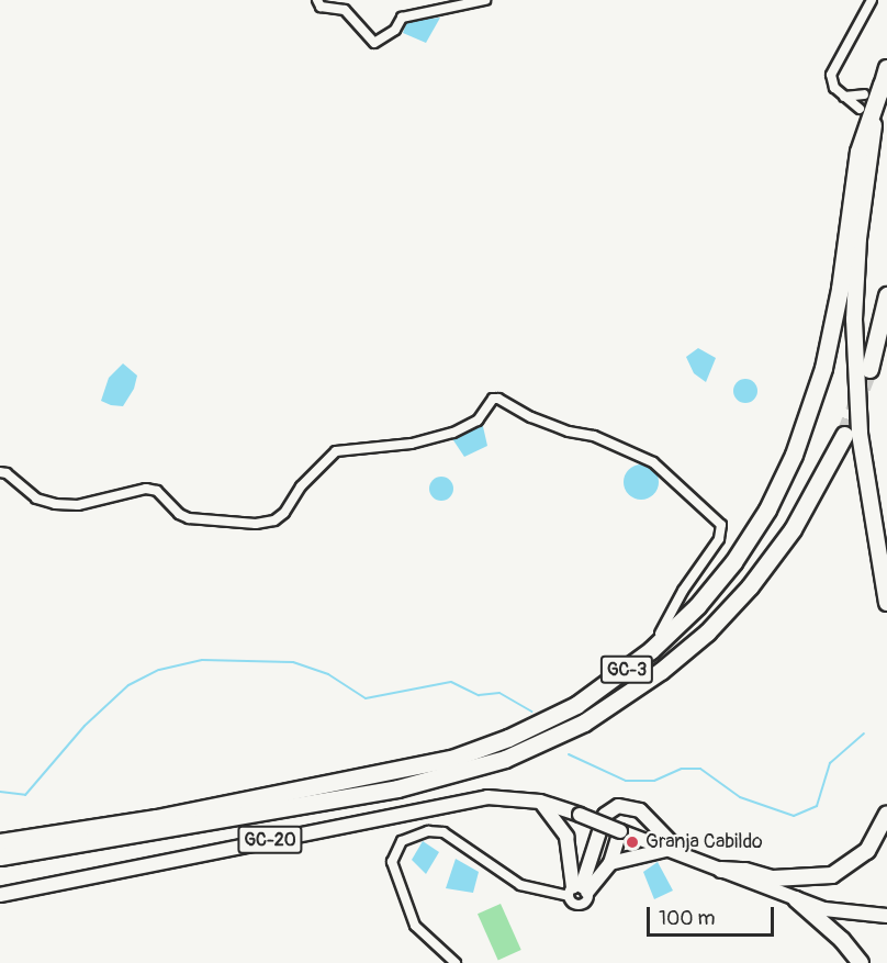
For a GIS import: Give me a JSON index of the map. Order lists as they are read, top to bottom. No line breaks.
{"streets":{"highway":["GC-3"],"main road":["GC-20"]},"places":["Granja Cabildo"],"scale_bar":"100 m"}
